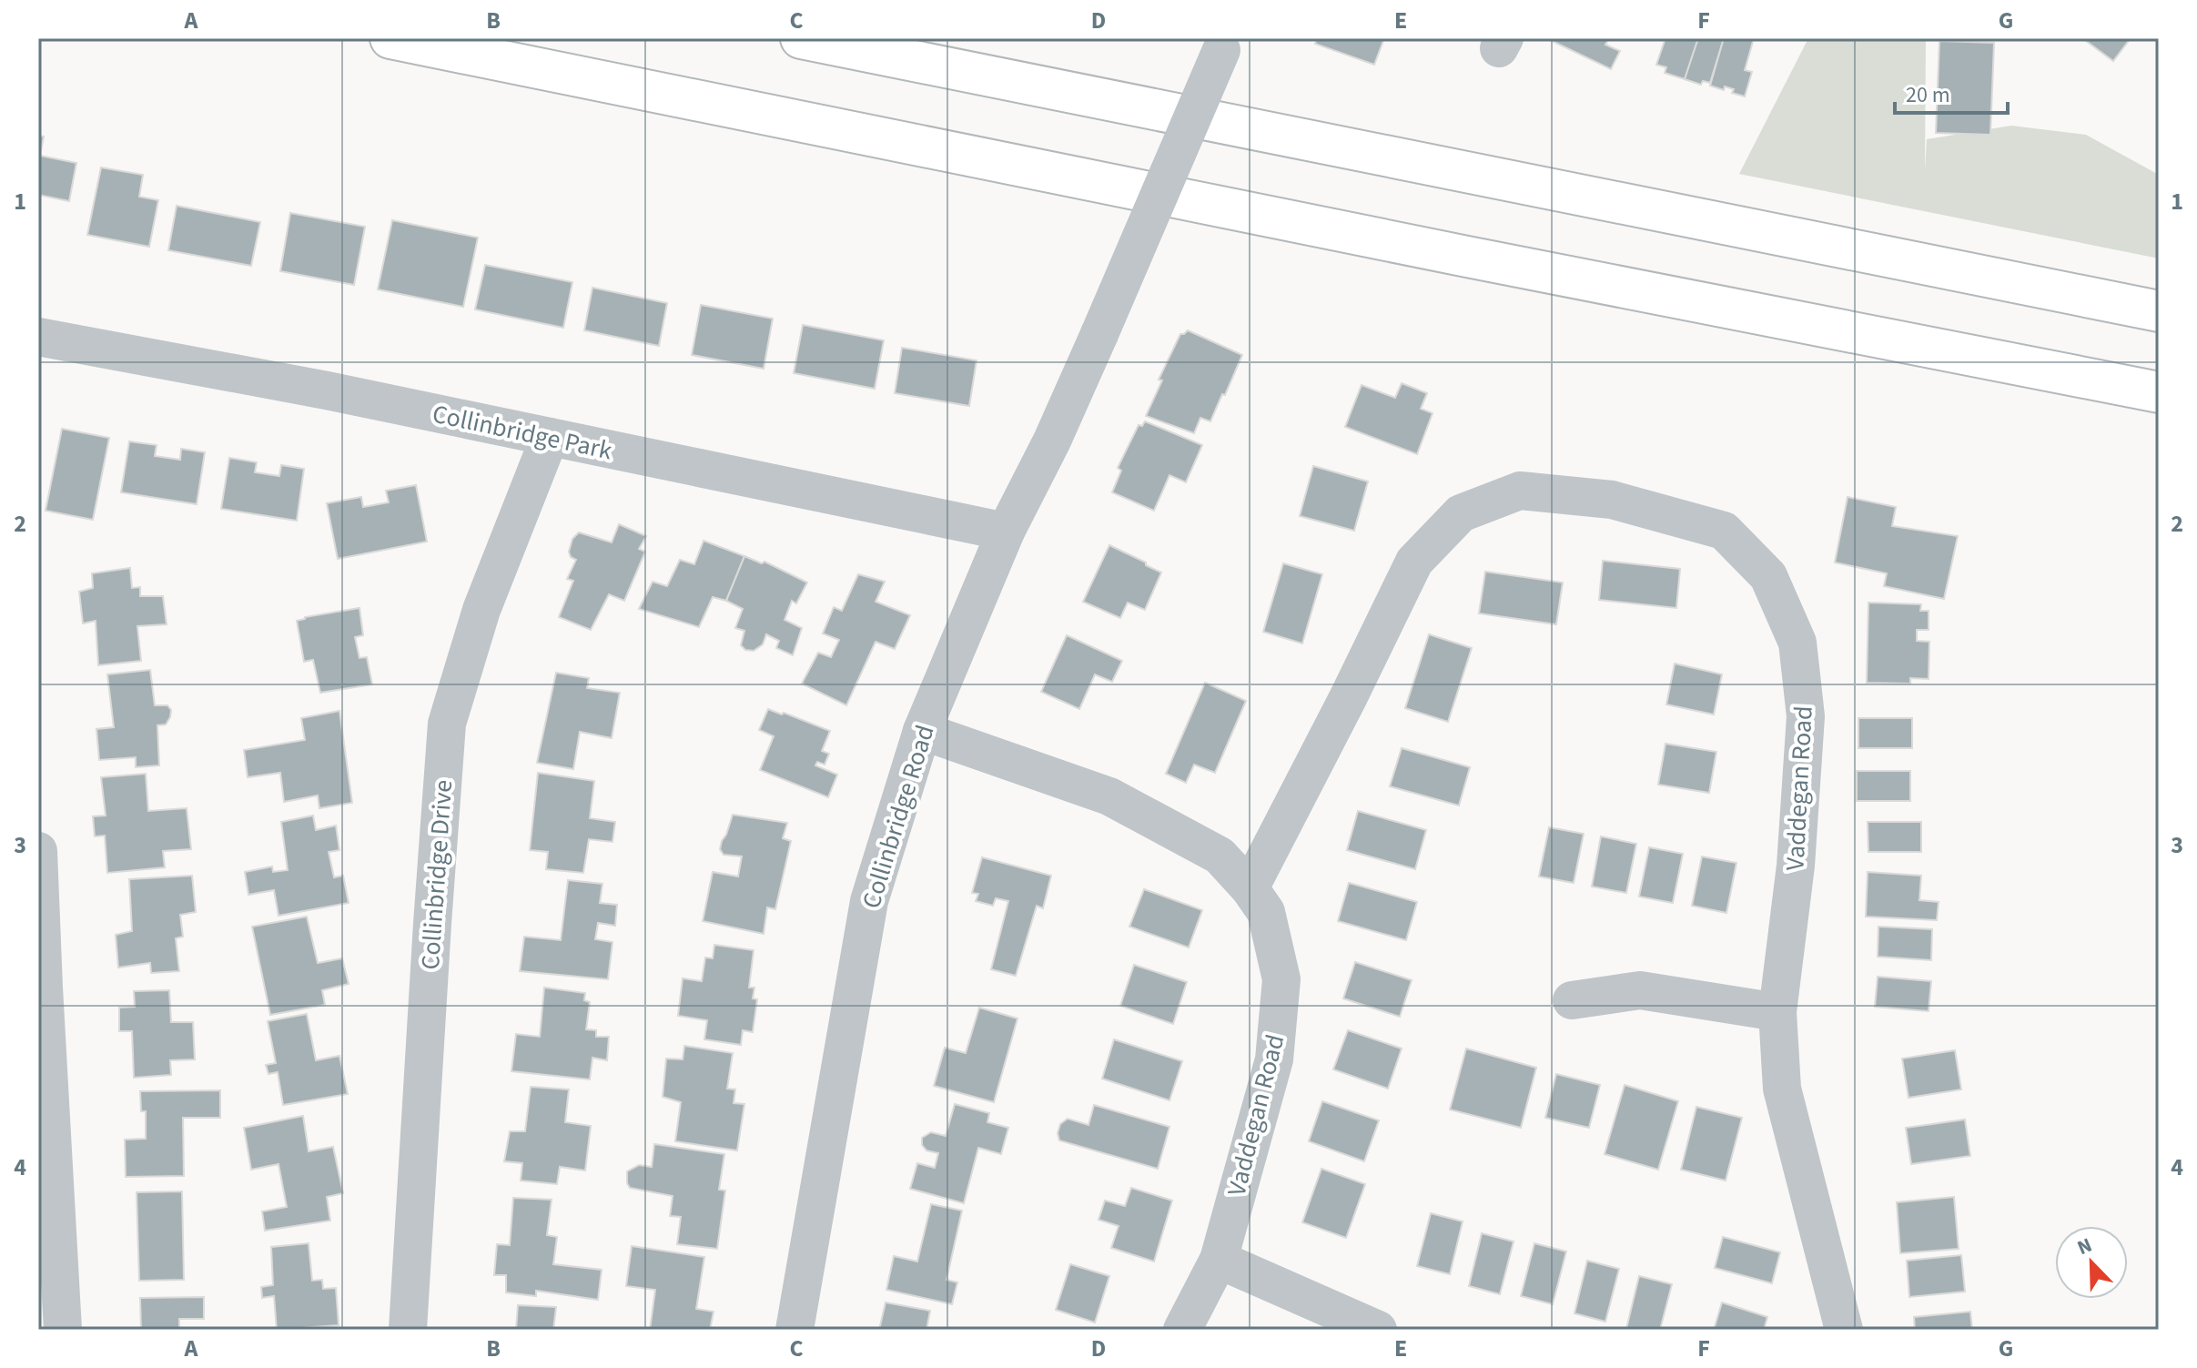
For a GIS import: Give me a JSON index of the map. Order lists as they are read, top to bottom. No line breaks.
{"streets":{"street":["Collinbridge Park","Vaddegan Road","Collinbridge Road","Collinbridge Drive"]},"crossings":[["Collinbridge Park","Collinbridge Road"],["Collinbridge Park","Collinbridge Drive"],["Vaddegan Road","Collinbridge Road"]],"scale_bar":"20 m","north":"top left","grid":{"columns":["A","B","C","D","E","F","G"],"rows":["1","2","3","4"]}}
